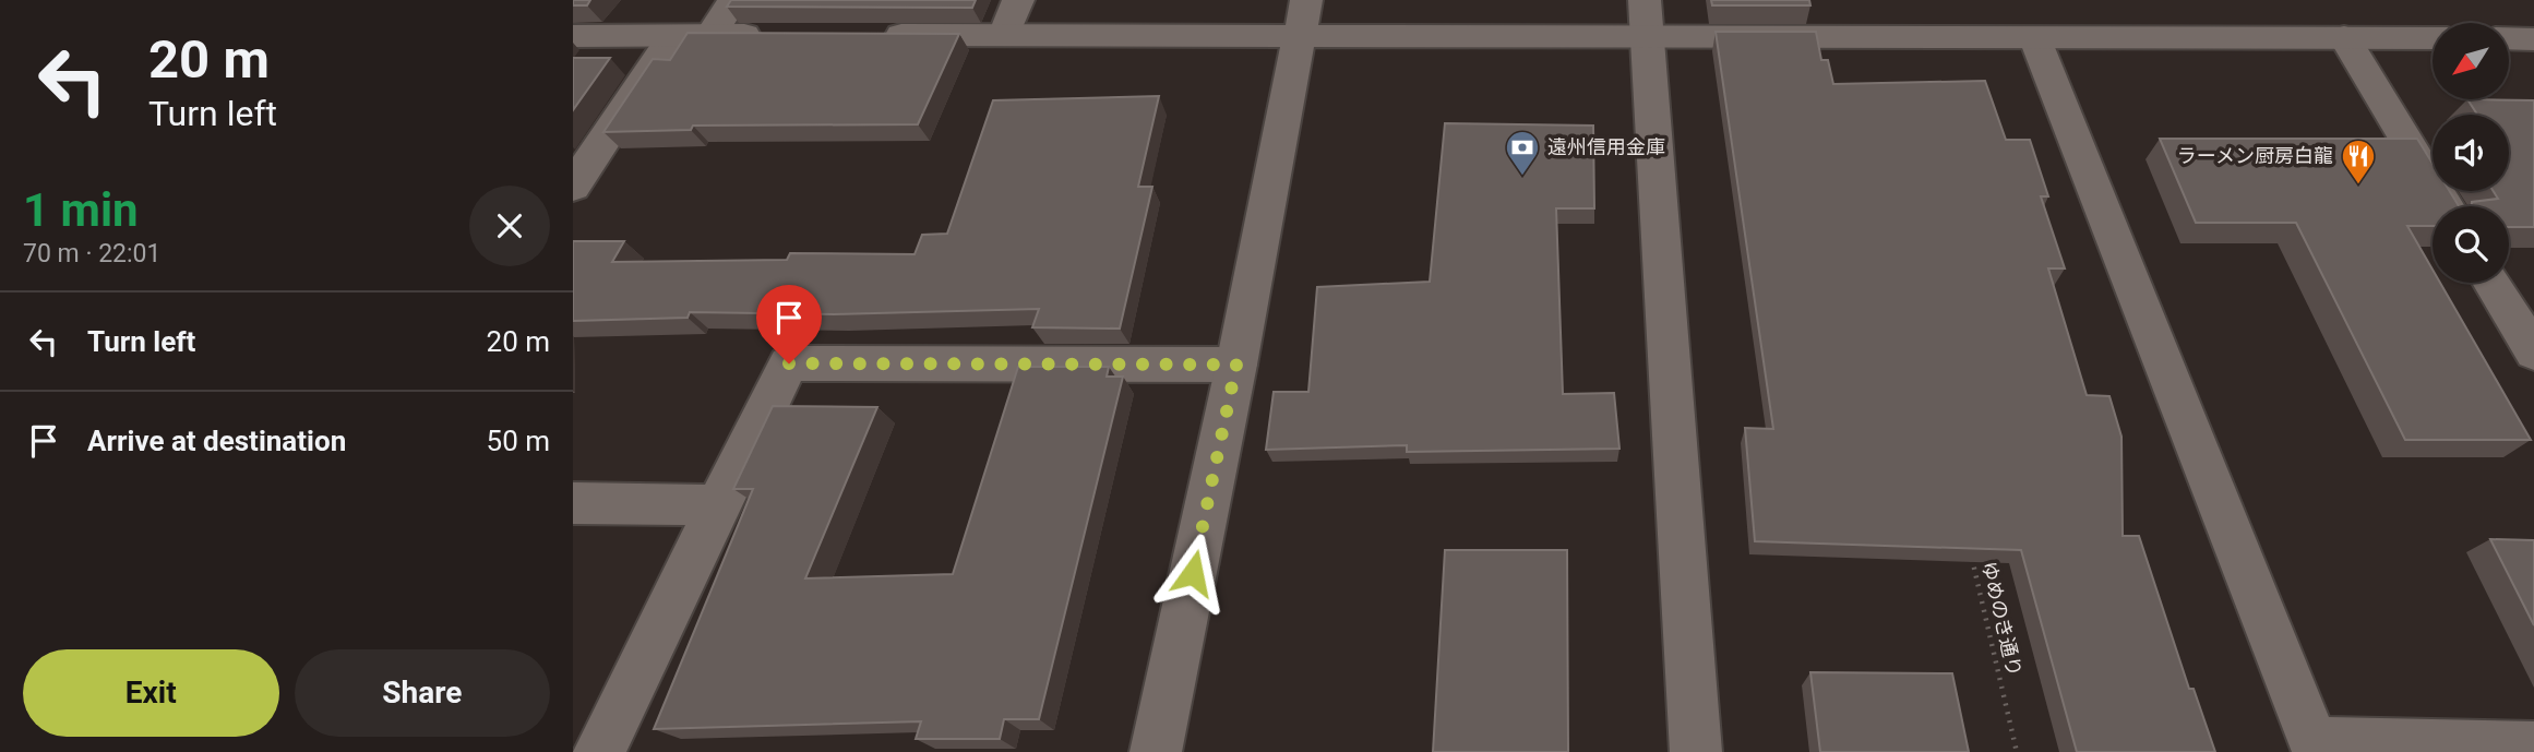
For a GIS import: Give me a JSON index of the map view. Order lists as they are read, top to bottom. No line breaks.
{"streets":{"path":["ゆめのき通り"]},"places":{"bank":["遠州信用金庫"],"restaurant":["ラーメン厨房白龍"]},"north":"bottom left","page":{"turn":["20 m","Turn left"],"heading":["1 min","70 m · 22:01"],"list":[{"name":"Turn left","value":"20 m"},{"name":"Arrive at destination","value":"50 m"}],"buttons":["Exit","Share"]}}
